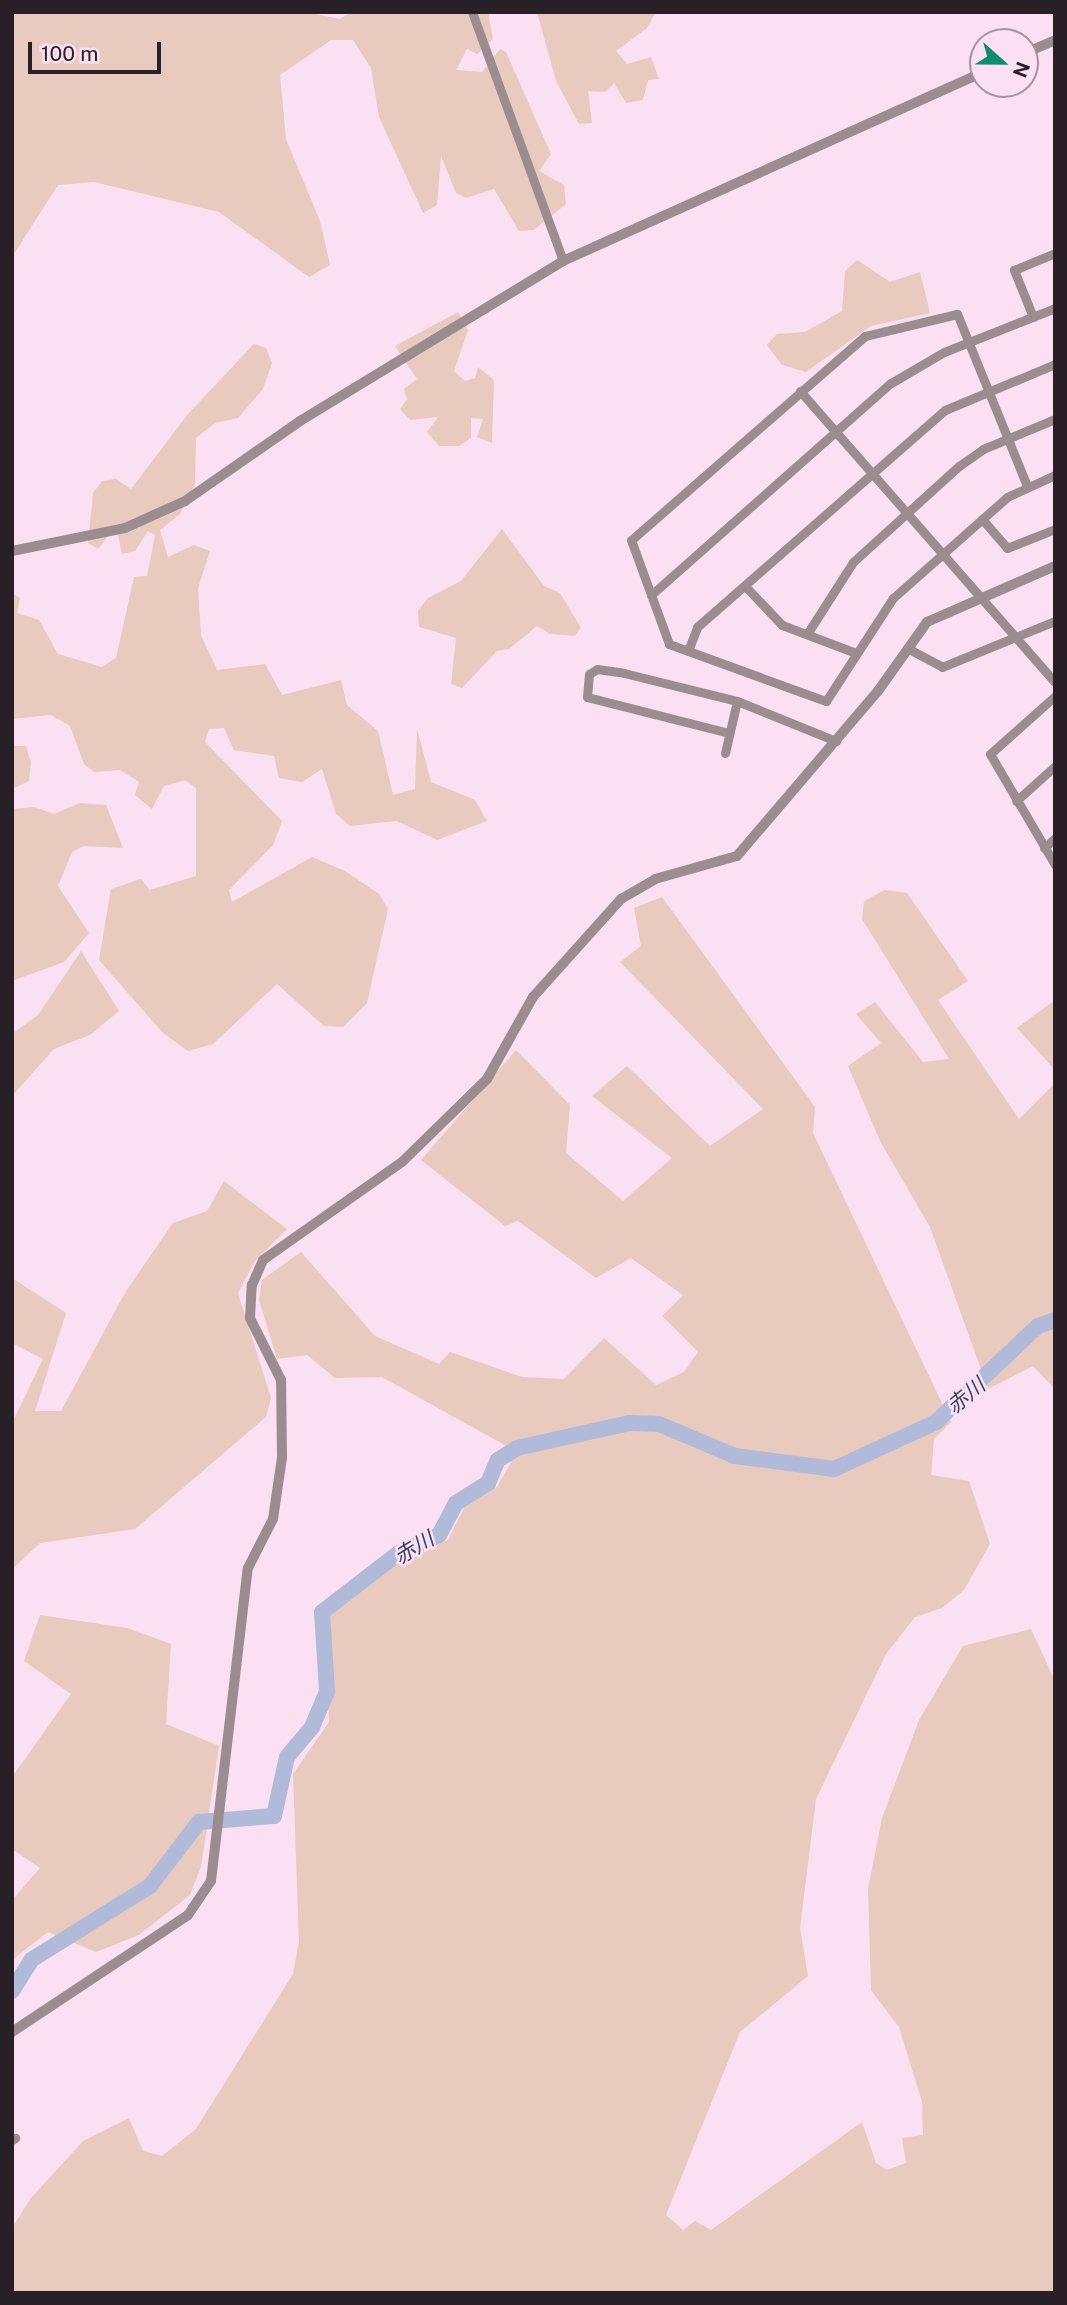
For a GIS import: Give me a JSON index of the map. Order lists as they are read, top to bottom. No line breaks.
{"water":["赤川"],"scale_bar":"100 m","north":"right"}
